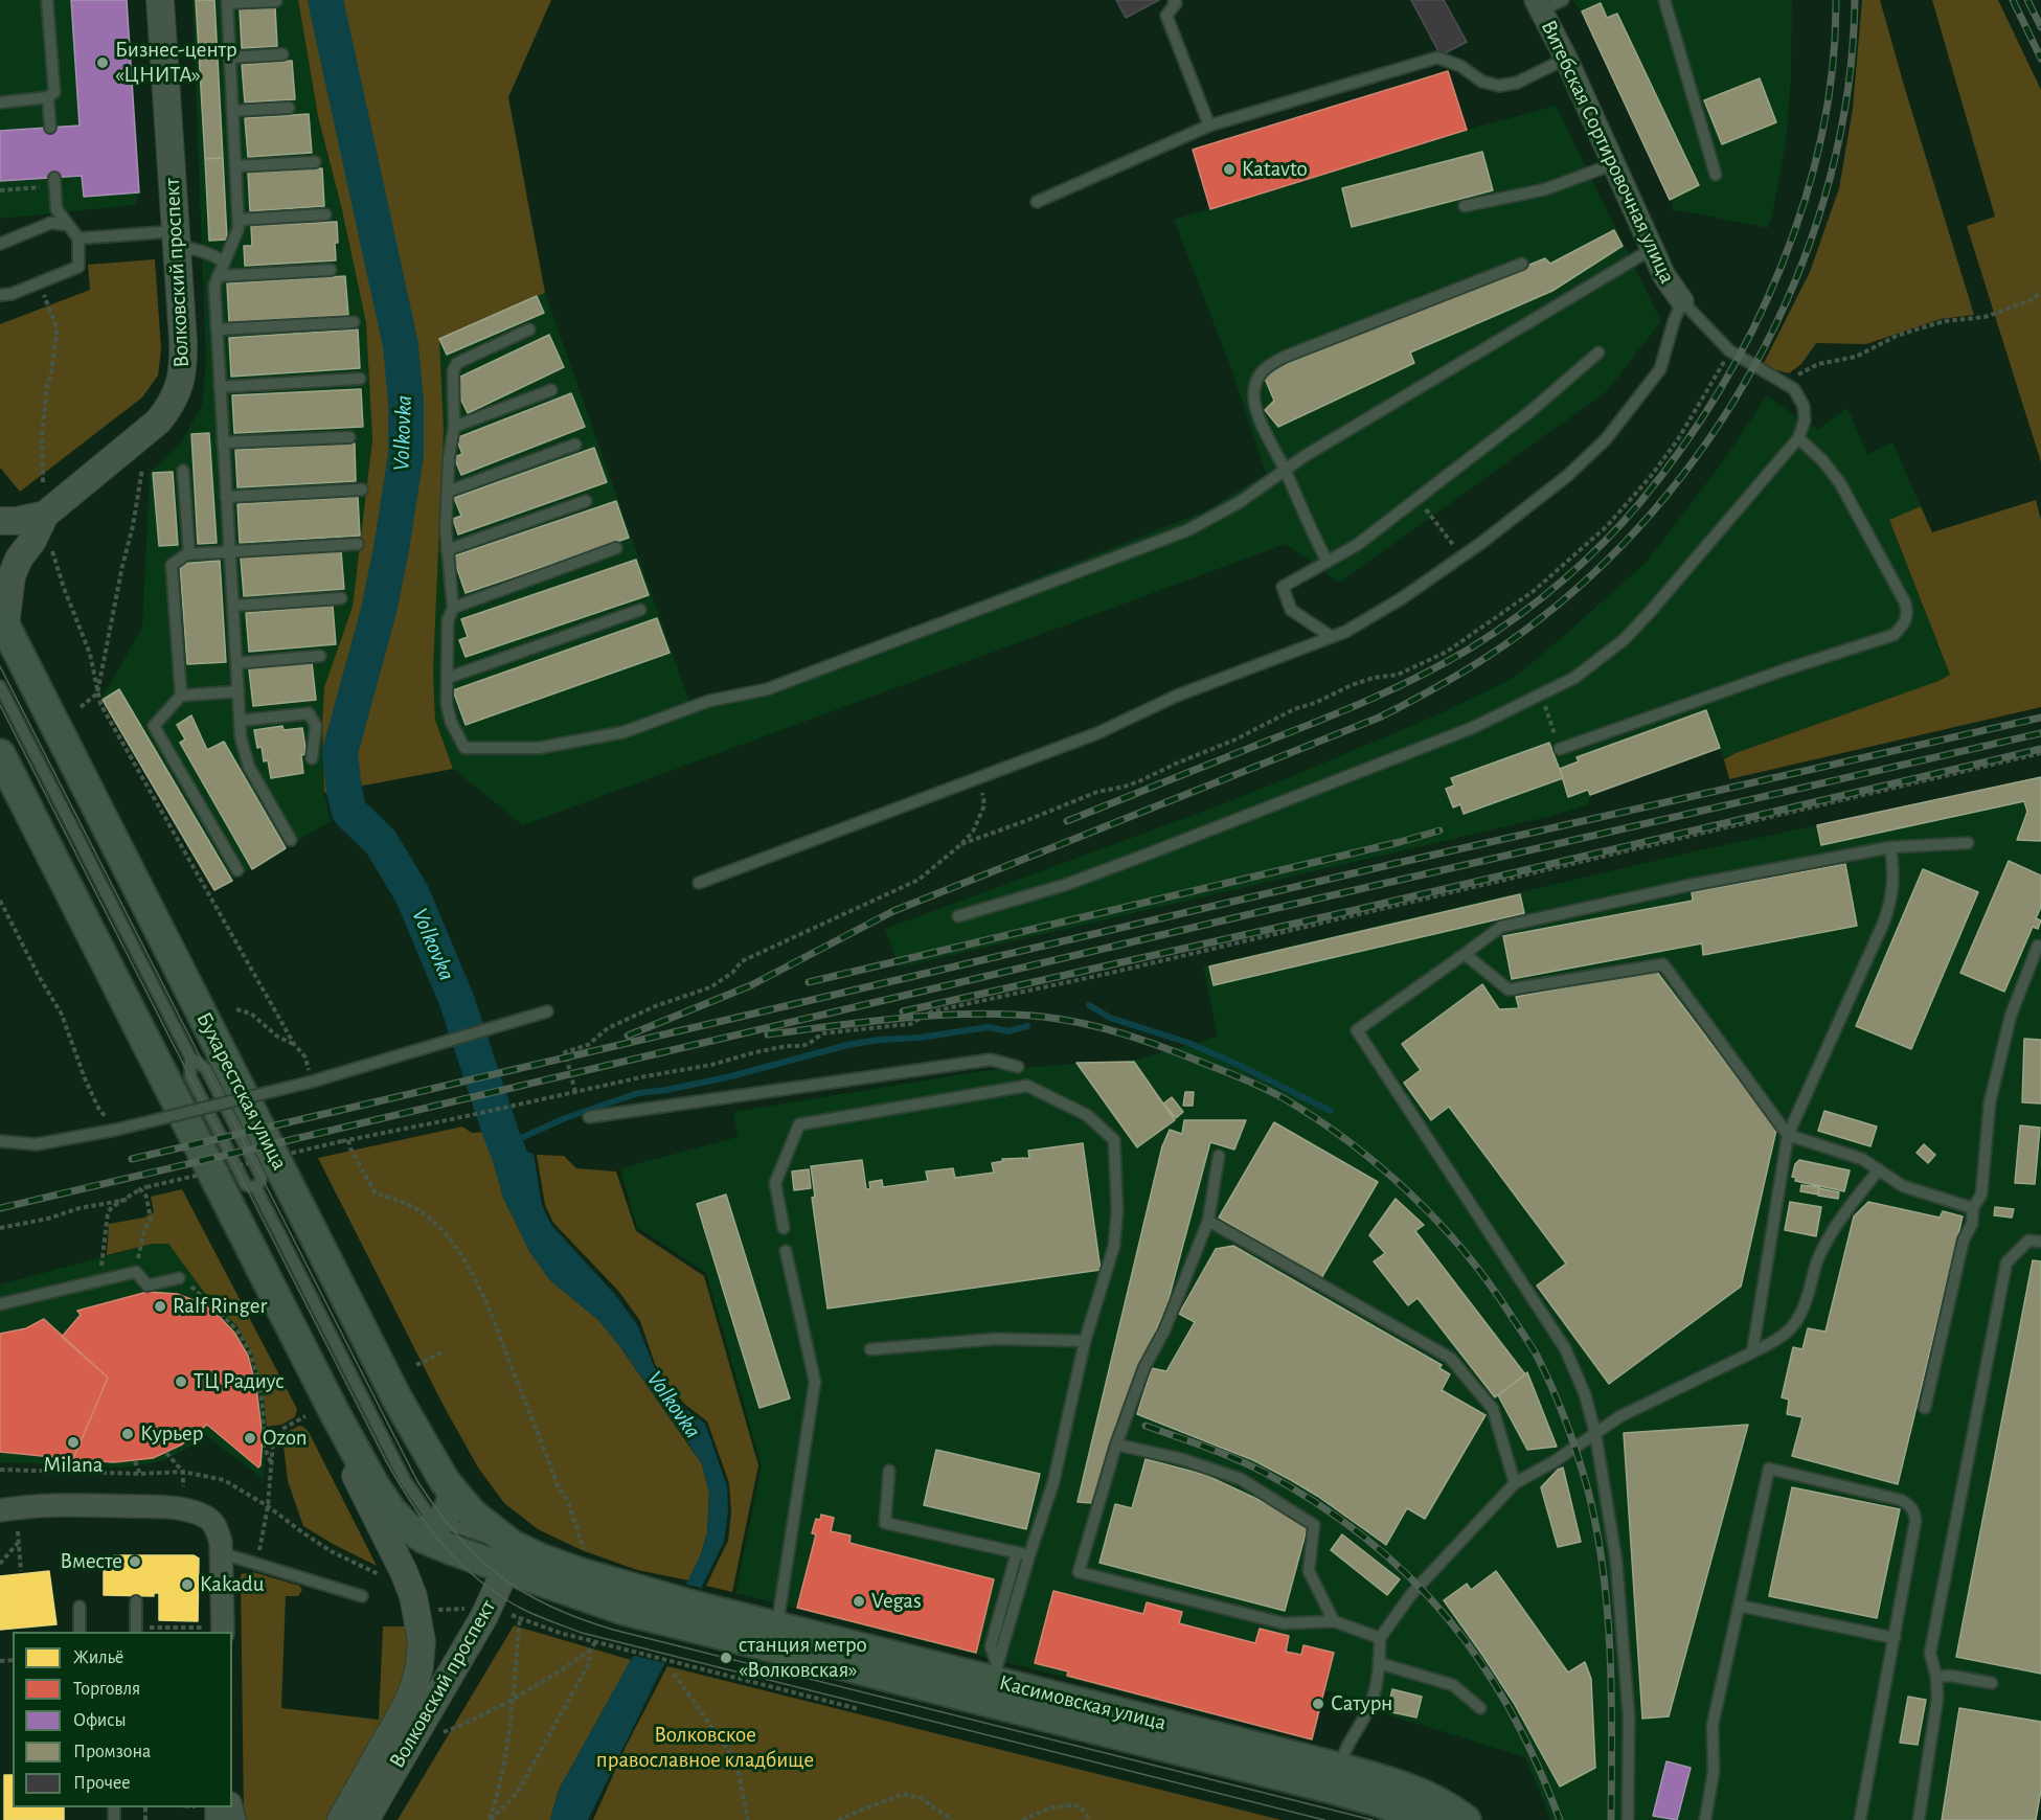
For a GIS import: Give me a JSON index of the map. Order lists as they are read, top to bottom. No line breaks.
{"streets":{"main road":["Бухарестская улица","Касимовская улица"],"street":["Витебская Сортировочная улица","Волковский проспект"]},"crossings":[["Волковский проспект","Бухарестская улица"]],"water":["Volkovka"],"parks":["Волковское православное кладбище"],"places":["Бизнес-центр «ЦНИТА»","Katavto","Ralf Ringer","ТЦ Радиус","Курьер","Ozon","Milana","Вместе","Kakadu","Vegas","станция метро «Волковская»","Сатурн"],"legend":["Жильё","Торговля","Офисы","Промзона","Прочее"]}
